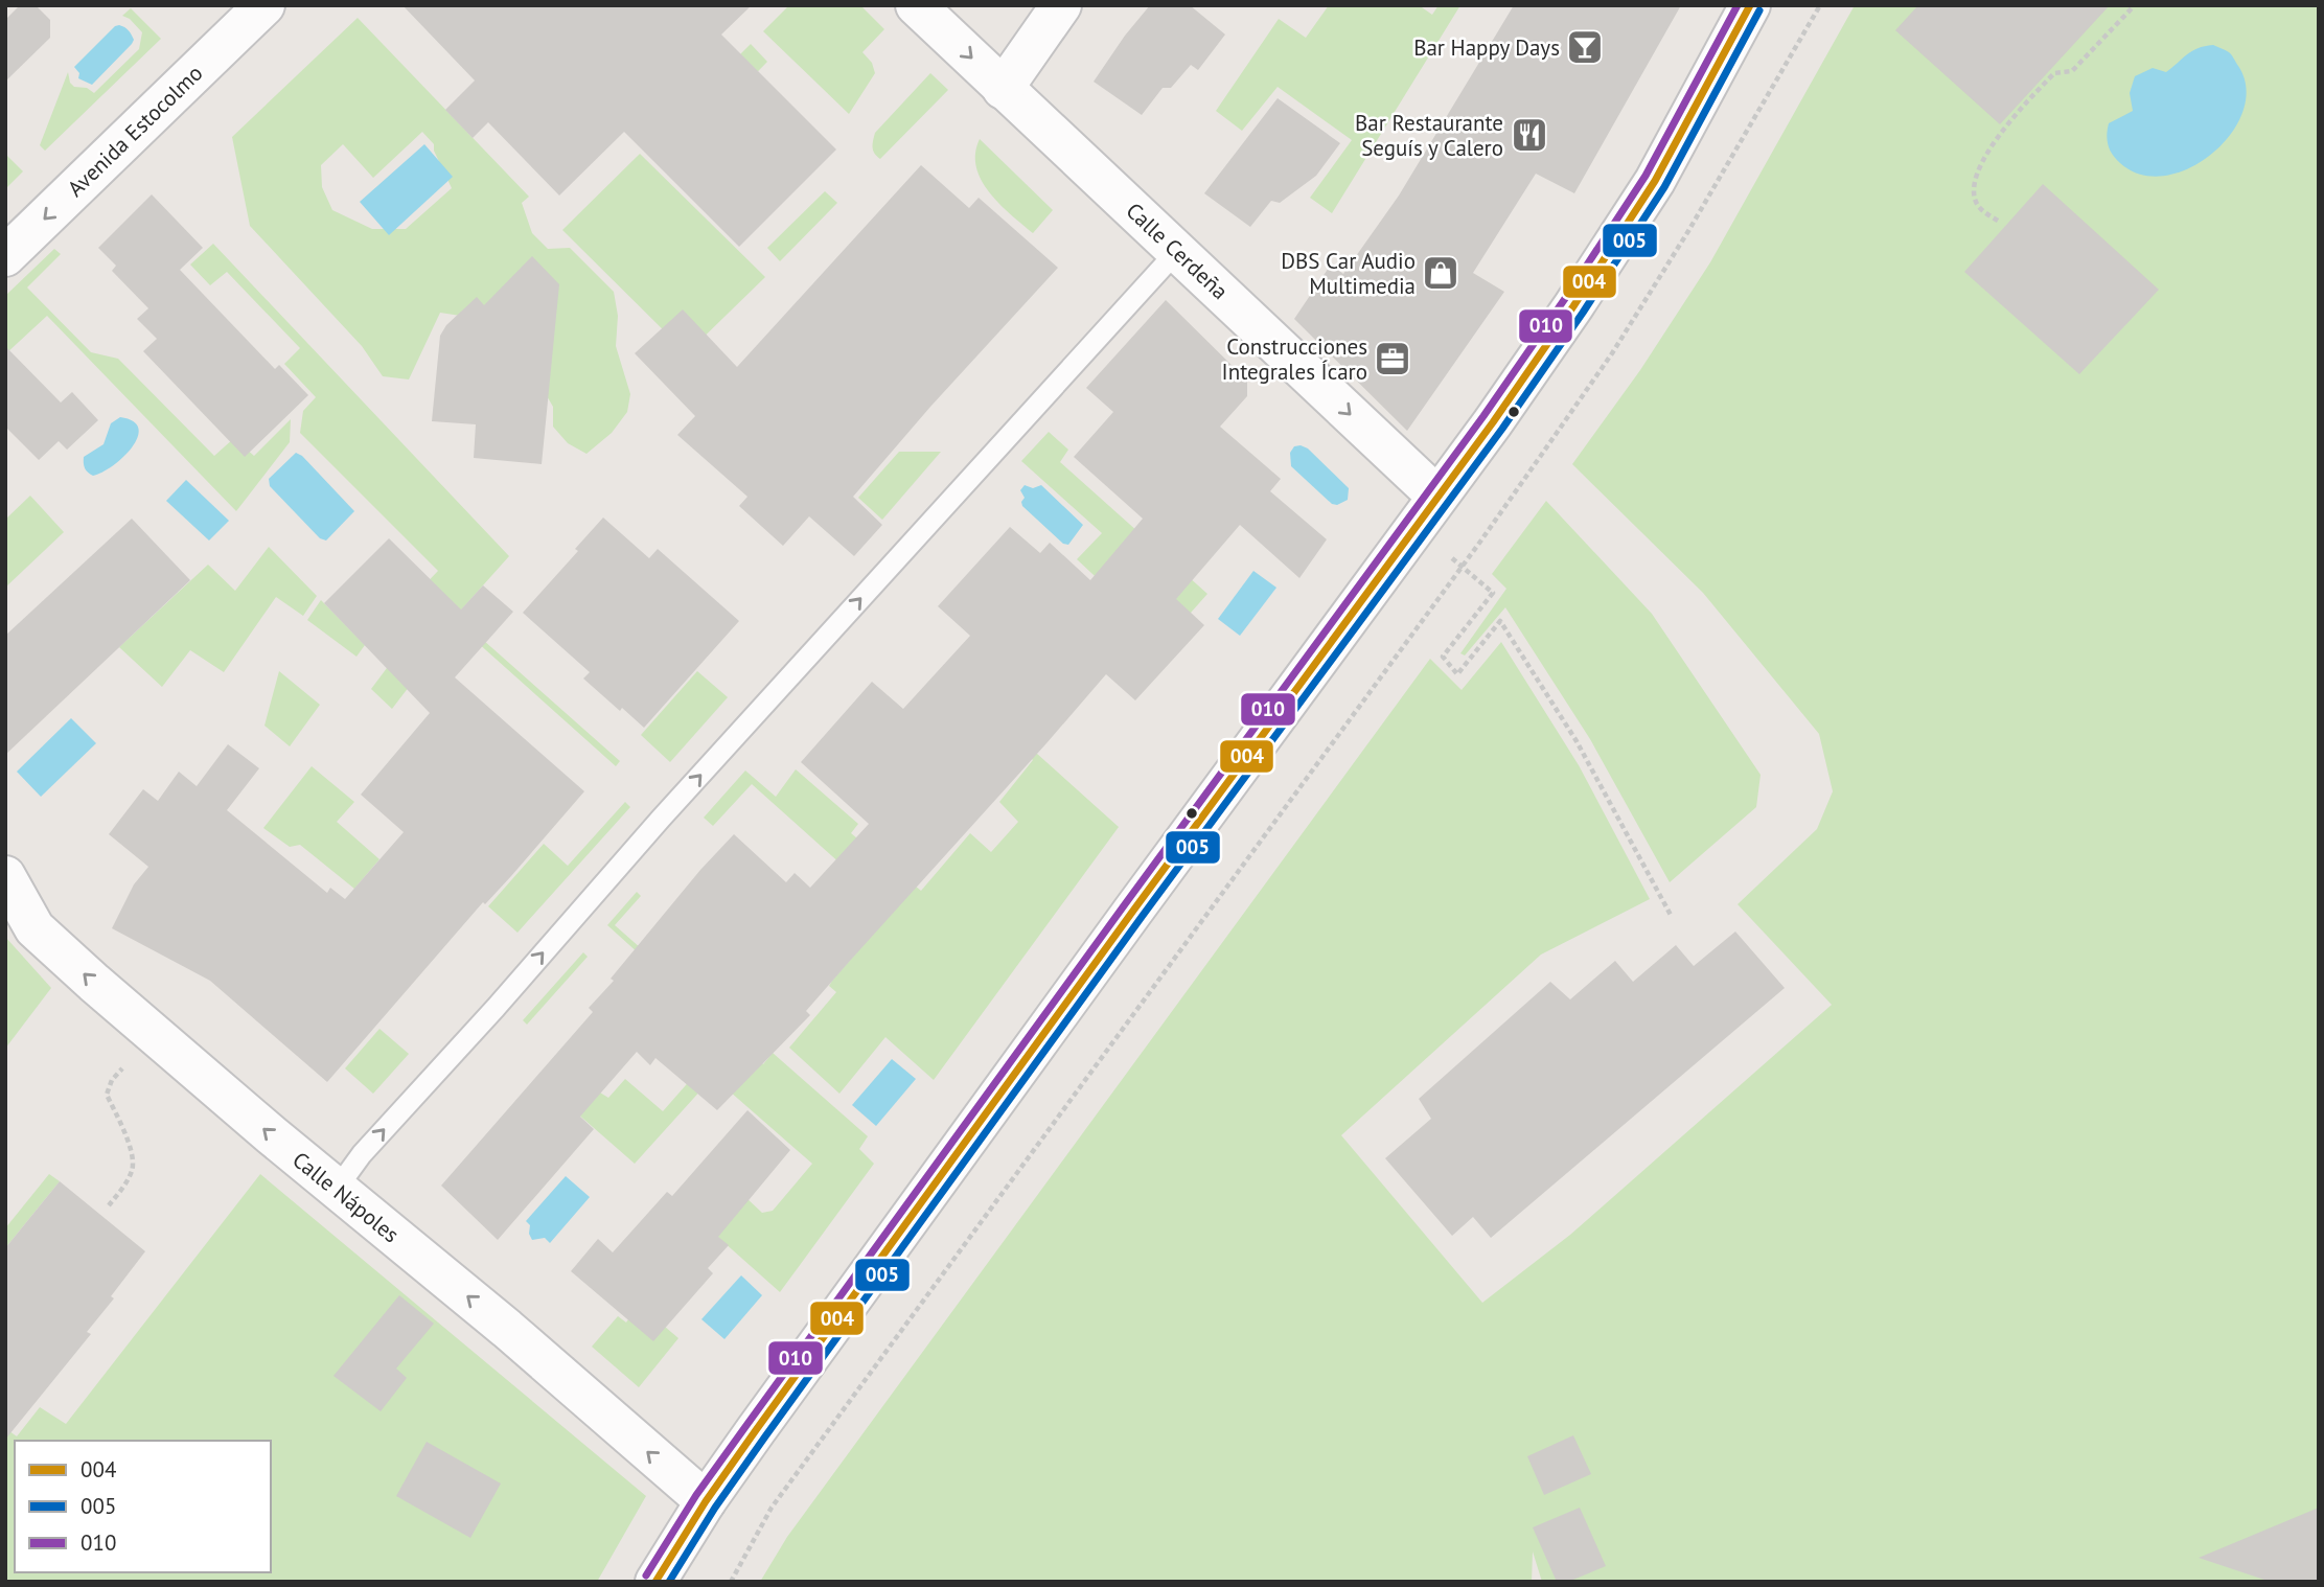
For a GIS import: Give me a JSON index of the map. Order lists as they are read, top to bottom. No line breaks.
{"streets":{"street":["Avenida Estocolmo","Calle Cerdeña","Calle Nápoles"]},"one_way":["Avenida Estocolmo","Calle Cerdeña","Calle Nápoles"],"places":{"bar":["Bar Happy Days"],"restaurant":["Bar Restaurante Seguís y Calero"],"shop":["DBS Car Audio Multimedia"],"office":["Construcciones Integrales Ícaro"]},"lines":["transit line 004","transit line 010","transit line 005"],"legend":["004","005","010"]}
